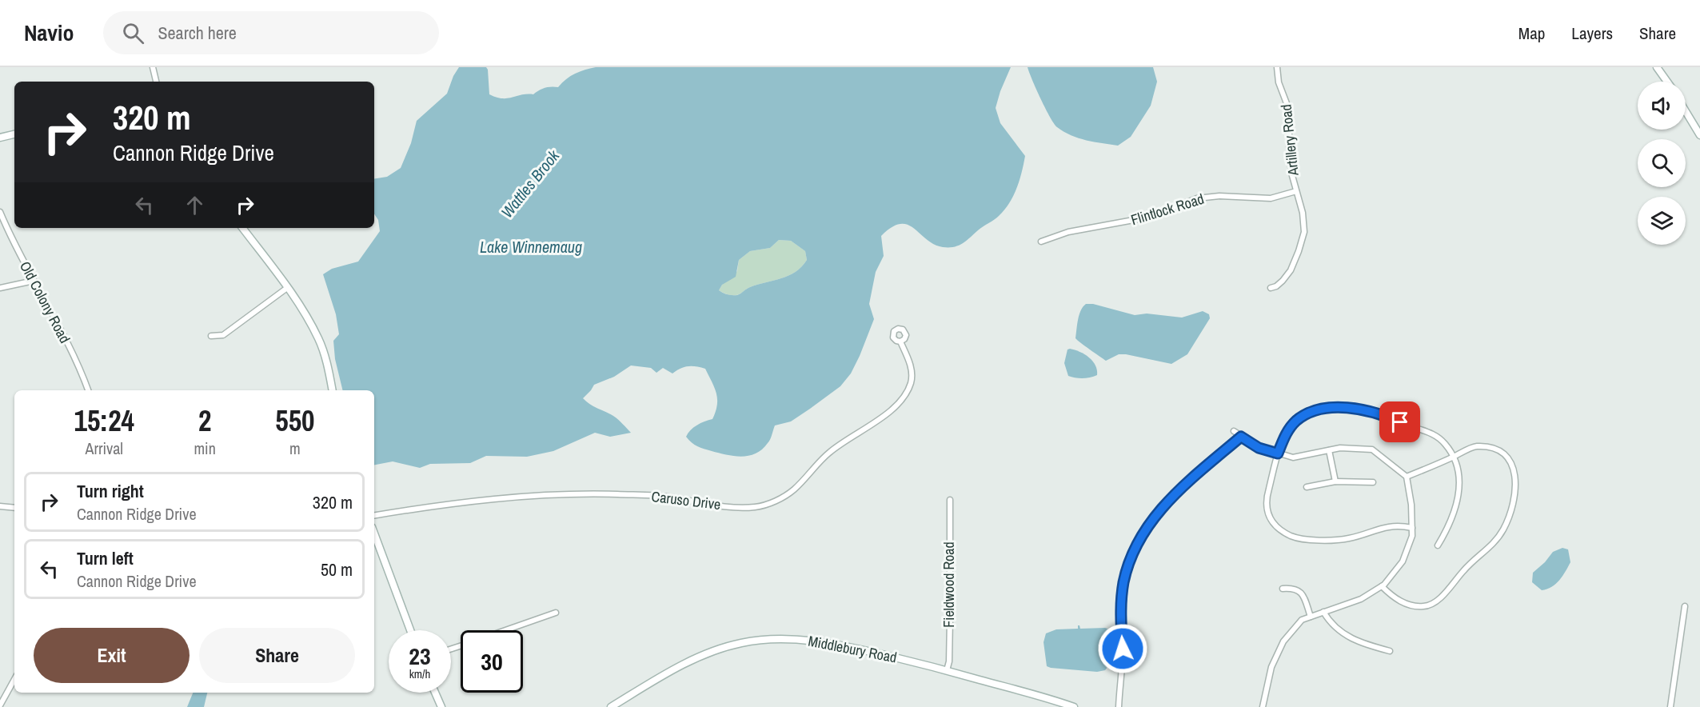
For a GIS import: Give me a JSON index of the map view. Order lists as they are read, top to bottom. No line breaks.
{"streets":{"street":["Artillery Road","Flintlock Road","Old Colony Road","Caruso Drive","Fieldwood Road","Middlebury Road"]},"crossings":[["Artillery Road","Flintlock Road"],["Fieldwood Road","Middlebury Road"]],"water":["Wattles Brook","Lake Winnemaug"],"page":{"header":"Navio","search":"Search here","nav":["Map","Layers","Share"],"turn":["320 m","Cannon Ridge Drive"],"eta":["15:24","Arrival","2","min","550","m"],"list":[{"name":"Turn right","note":"Cannon Ridge Drive","value":"320 m"},{"name":"Turn left","note":"Cannon Ridge Drive","value":"50 m"}],"buttons":["Exit","Share"],"speed":"23 km/h","limit":"30"}}
